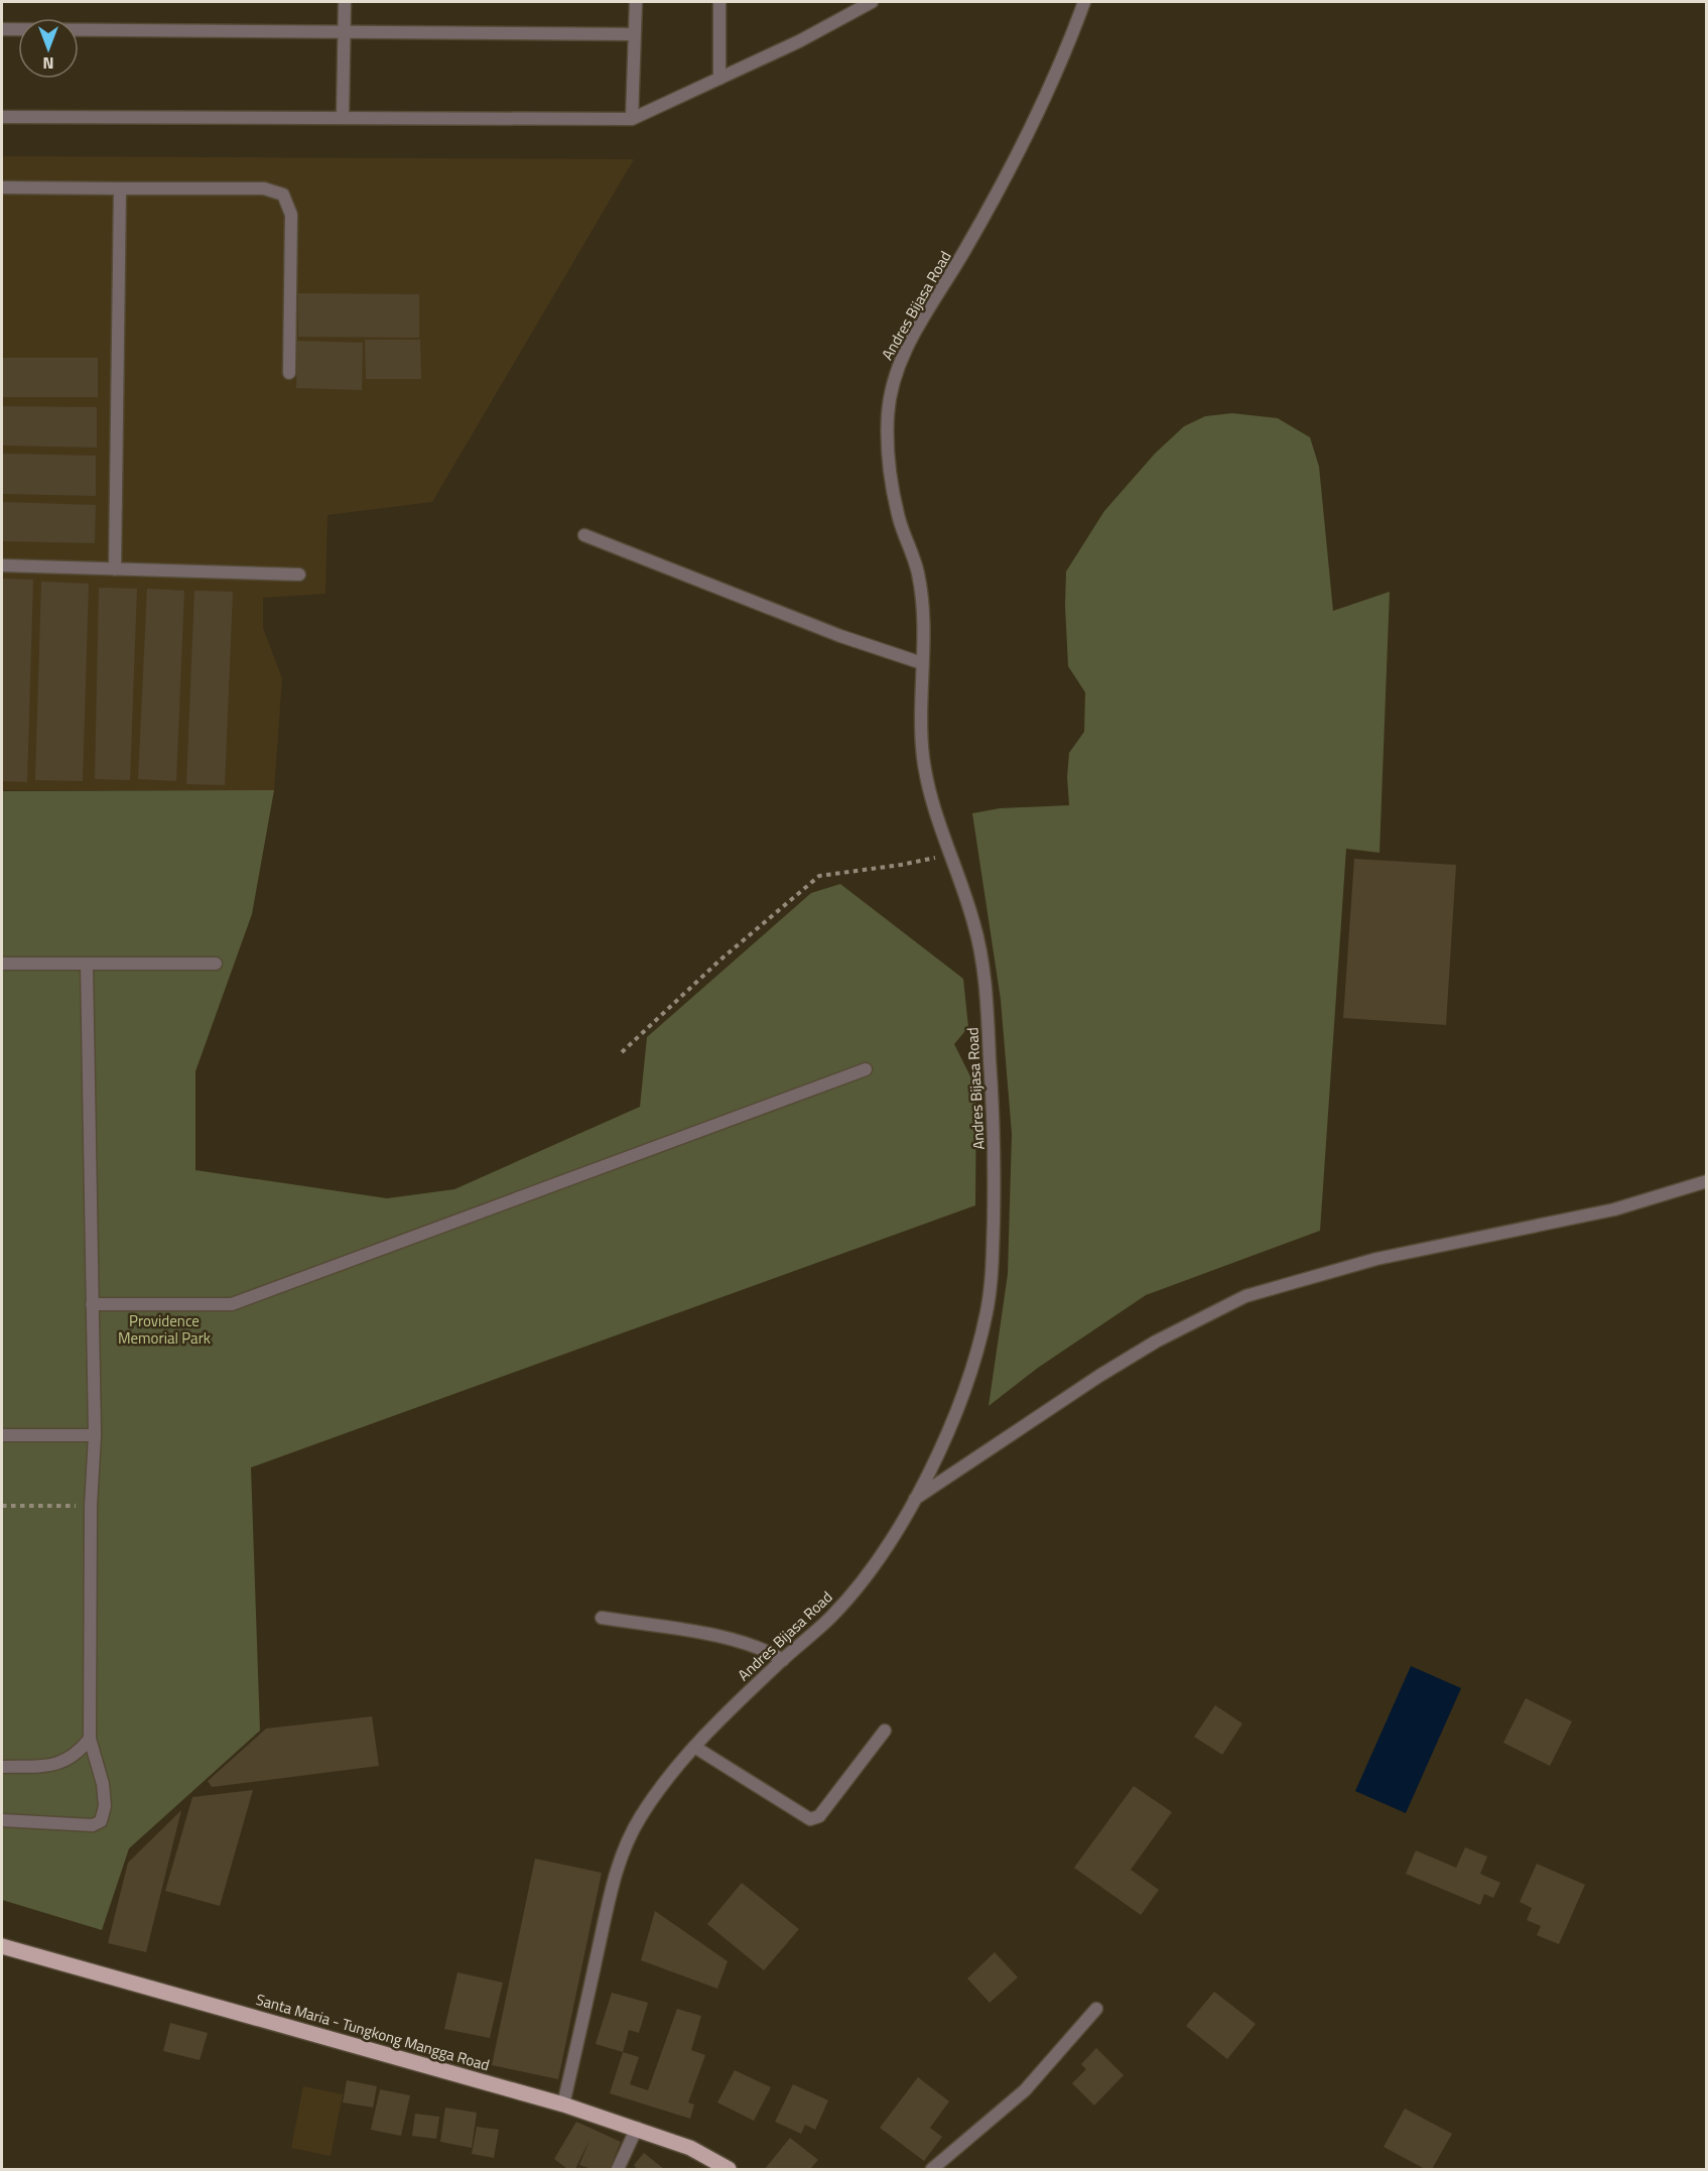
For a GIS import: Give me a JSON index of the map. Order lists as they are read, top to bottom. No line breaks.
{"streets":{"main road":["Santa Maria - Tungkong Mangga Road"],"street":["Andres Bijasa Road"]},"crossings":[["Andres Bijasa Road","Santa Maria - Tungkong Mangga Road"]],"parks":["Providence Memorial Park"],"north":"bottom"}
